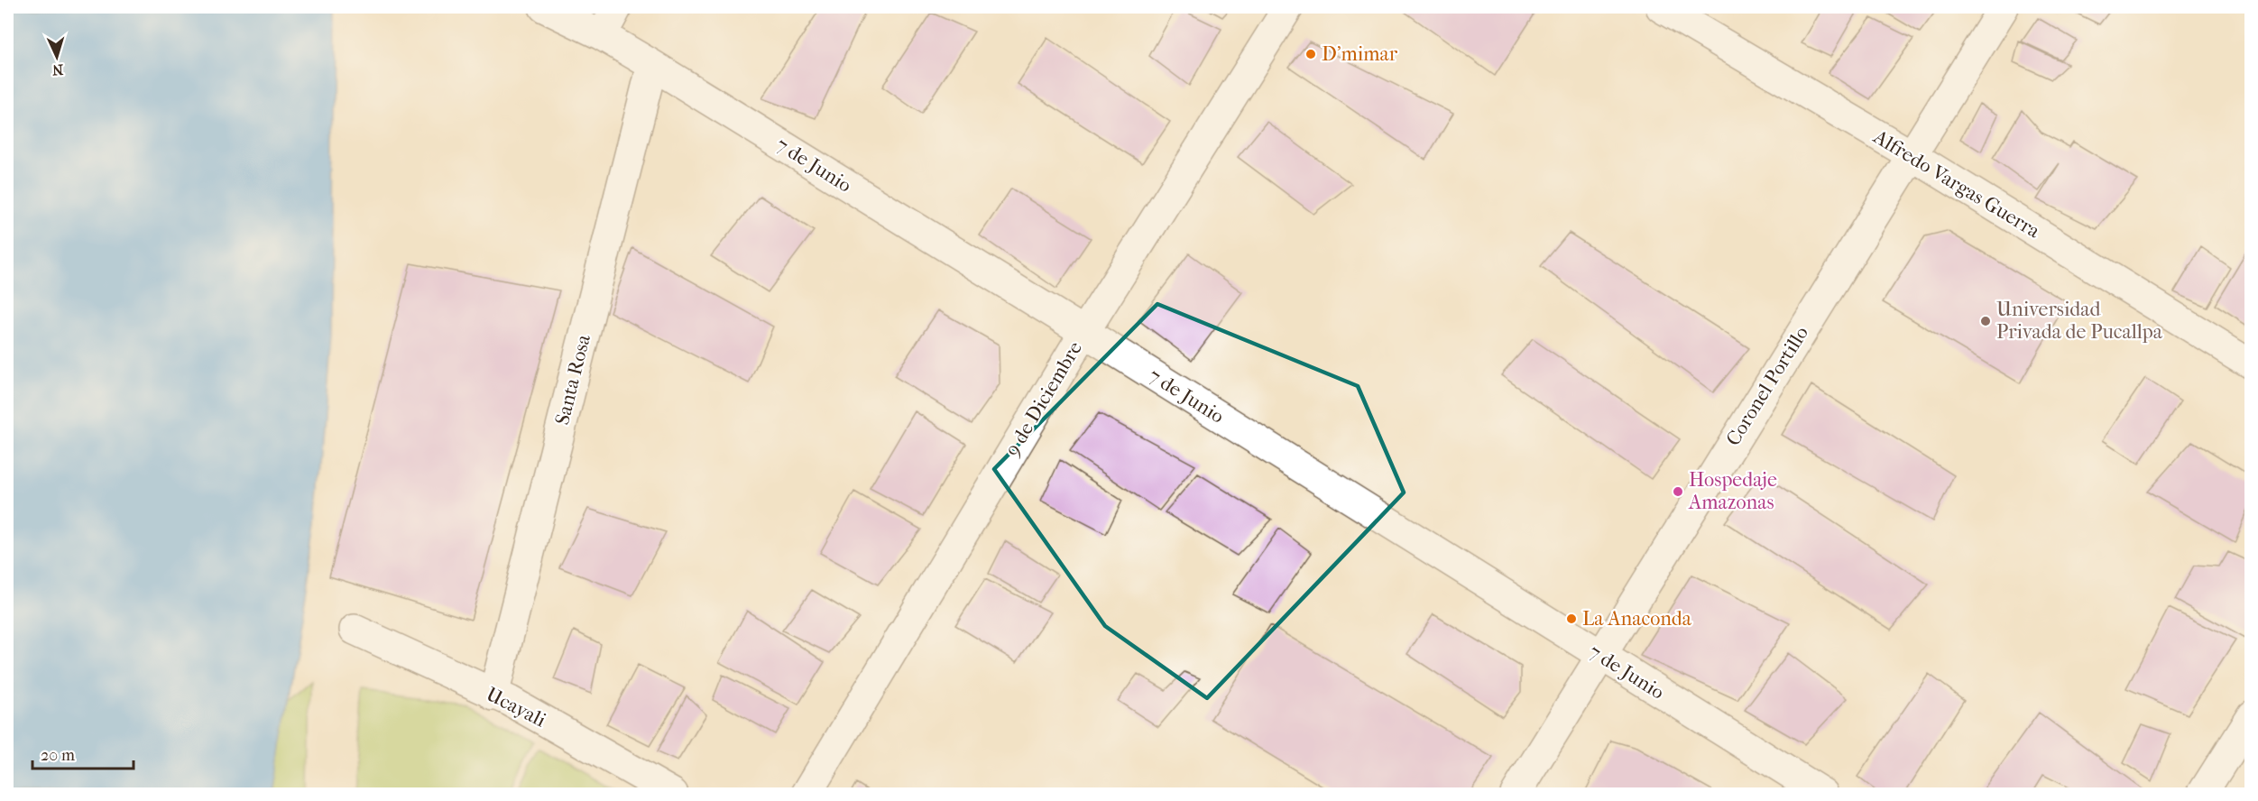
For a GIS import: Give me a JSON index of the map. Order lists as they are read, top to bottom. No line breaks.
{"streets":{"street":["7 de Junio","Alfredo Vargas Guerra","Santa Rosa","Coronel Portillo","9 de Diciembre","Ucayali"]},"crossings":[["7 de Junio","Santa Rosa"],["7 de Junio","Coronel Portillo"],["7 de Junio","9 de Diciembre"],["Alfredo Vargas Guerra","Coronel Portillo"],["Santa Rosa","Ucayali"]],"places":["D'mimar","Universidad Privada de Pucallpa","Hospedaje Amazonas","La Anaconda"],"scale_bar":"20 m","north":"bottom"}
